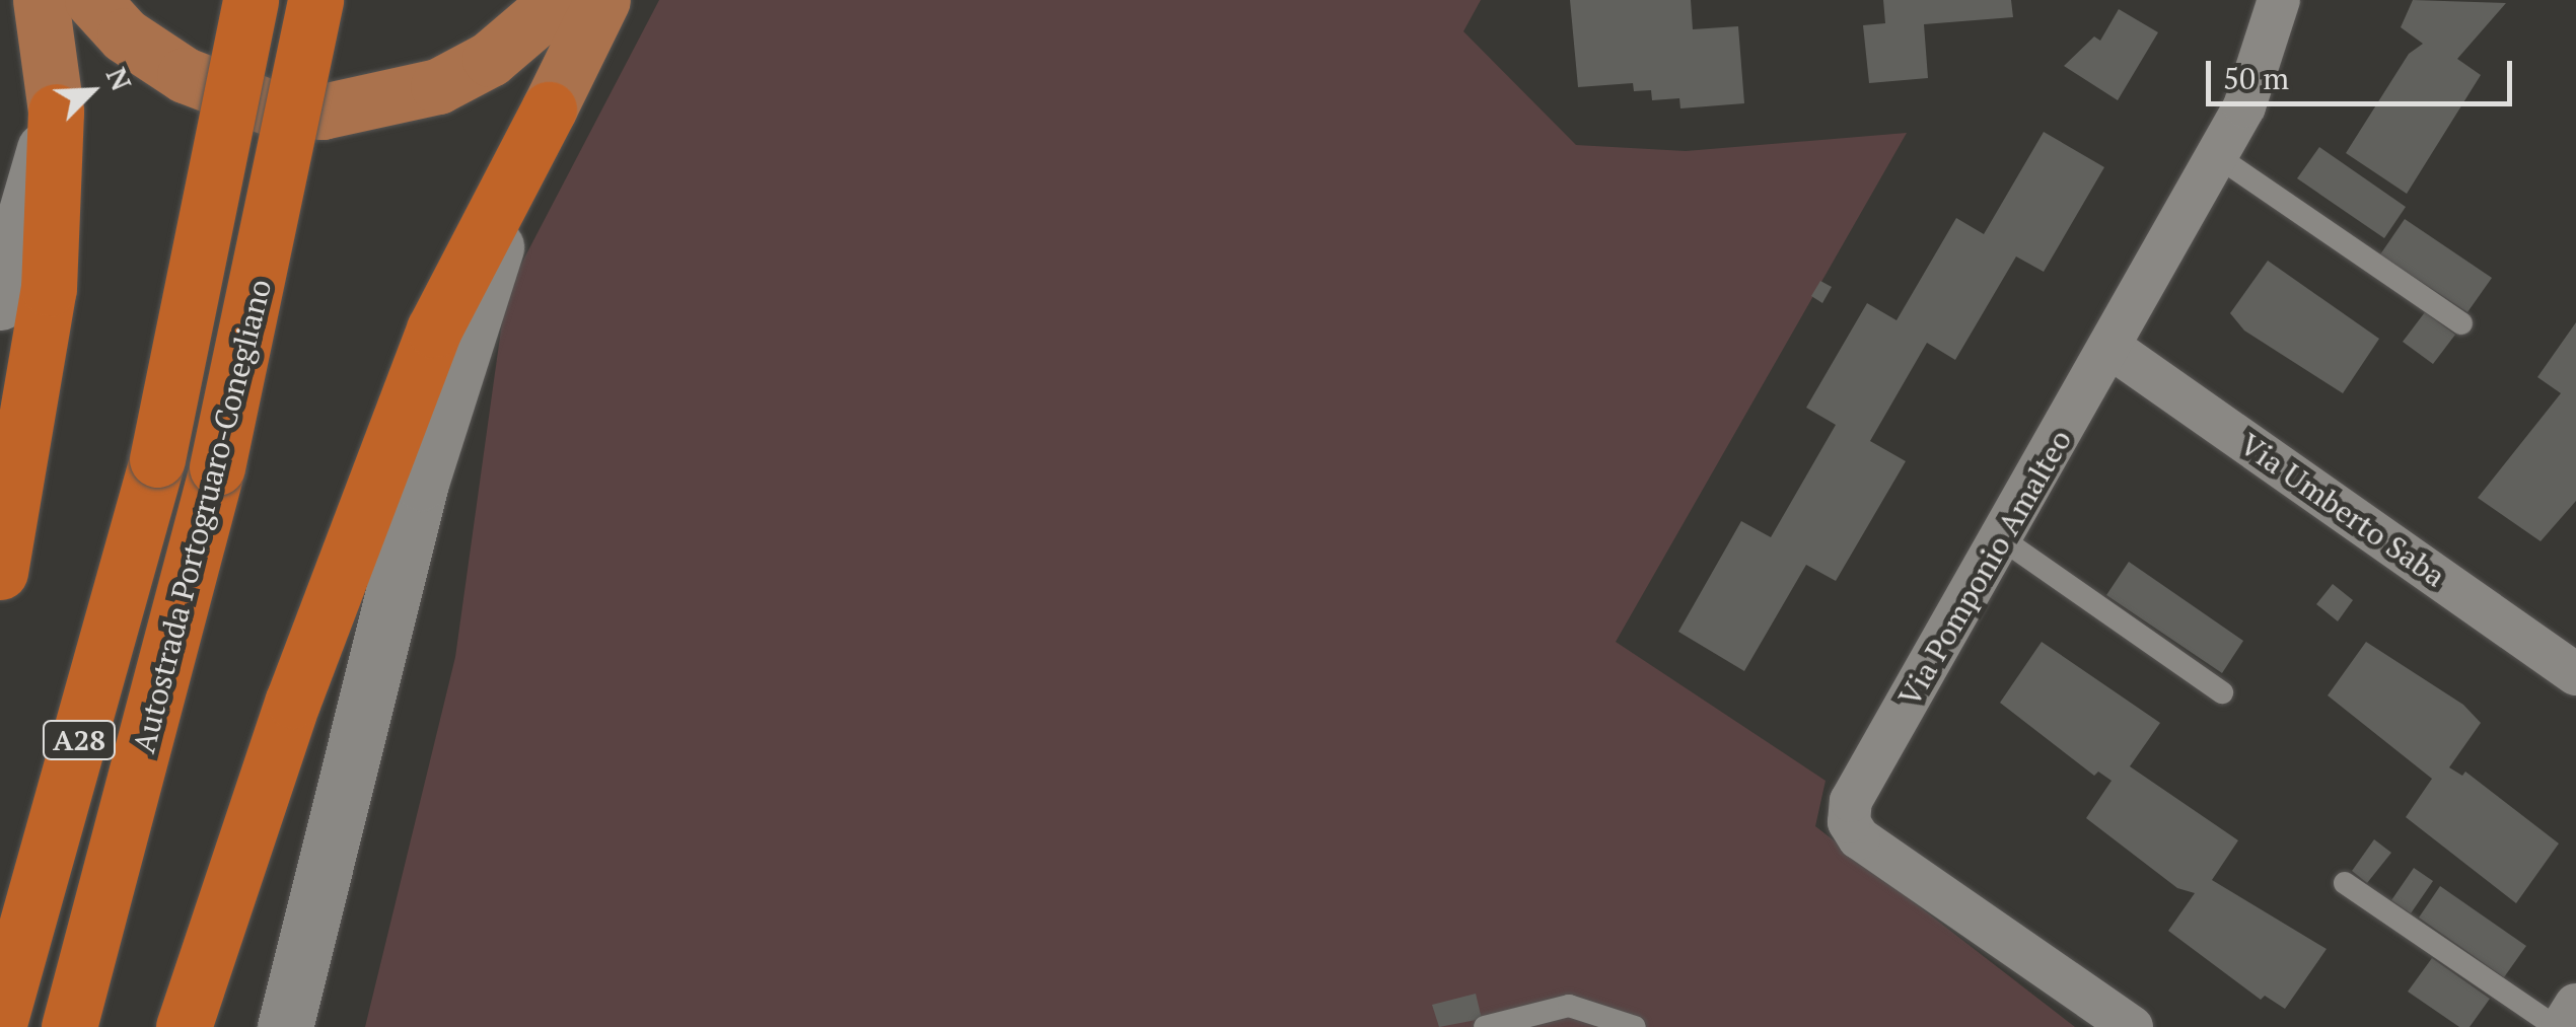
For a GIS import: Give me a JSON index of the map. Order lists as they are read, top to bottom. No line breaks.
{"streets":{"highway":["Autostrada Portogruaro-Conegliano","A28"],"street":["Via Umberto Saba","Via Pomponio Amalteo"]},"crossings":[["Via Umberto Saba","Via Pomponio Amalteo"]],"scale_bar":"50 m","north":"top right"}
